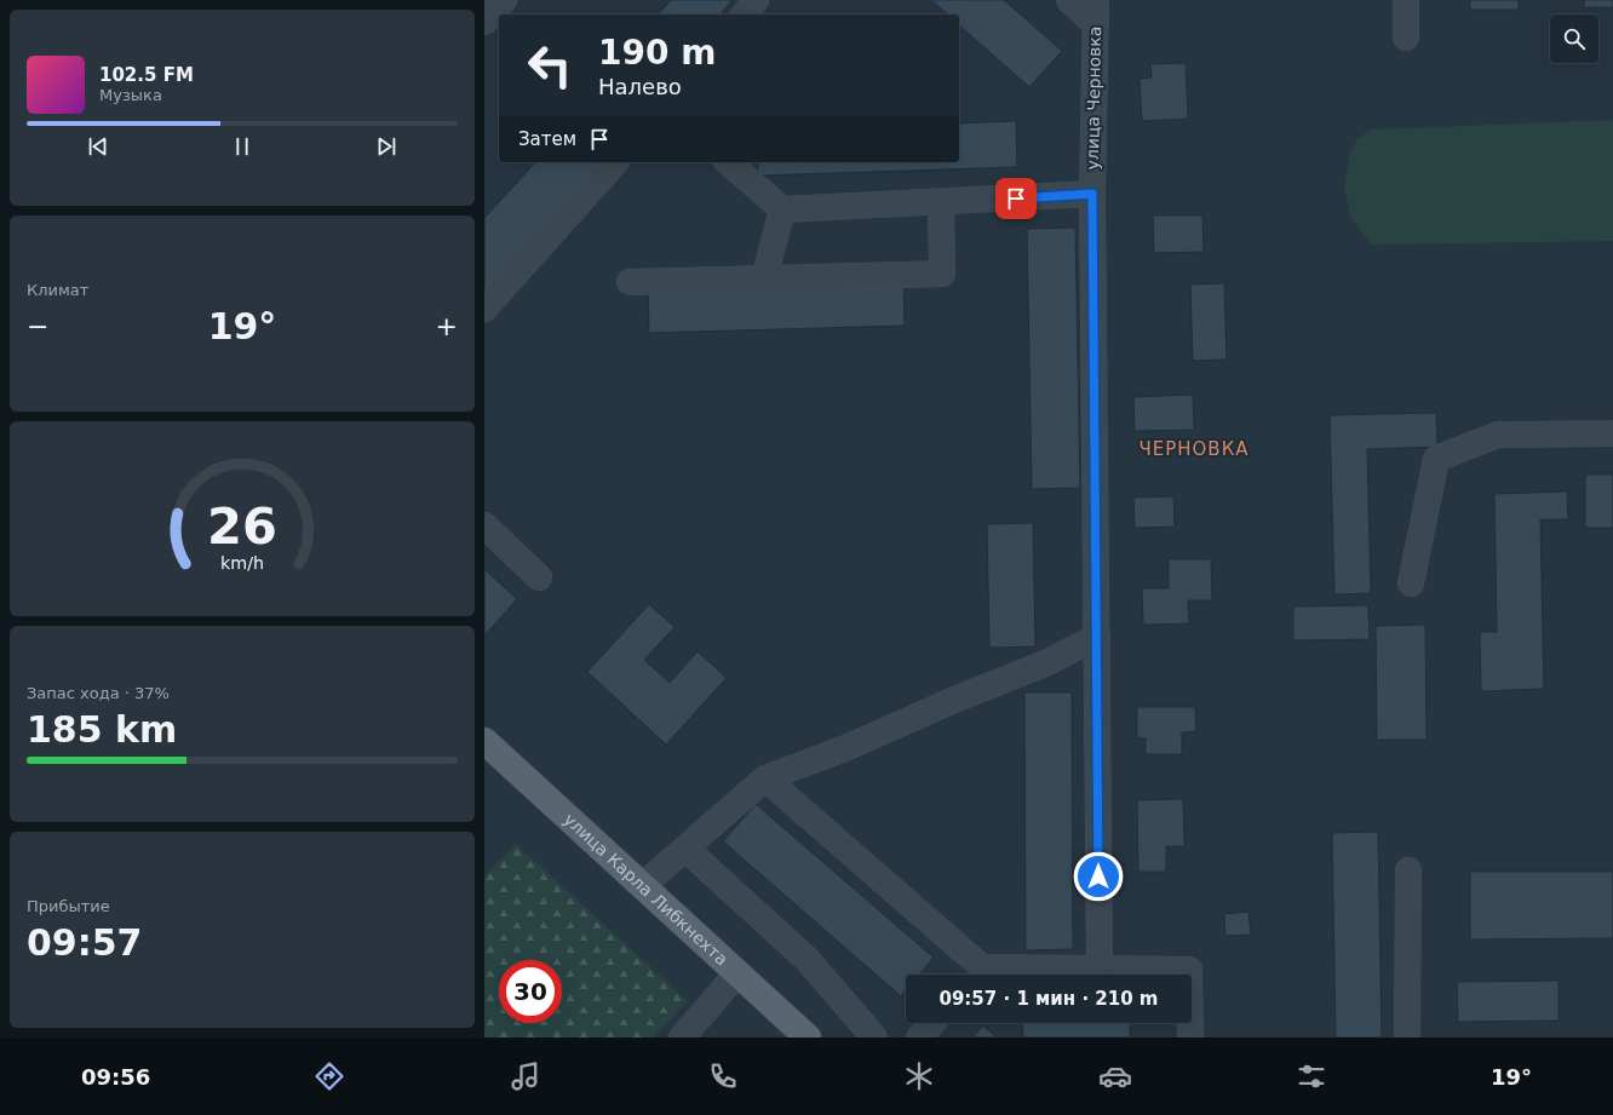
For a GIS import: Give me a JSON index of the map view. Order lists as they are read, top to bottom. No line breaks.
{"streets":{"main road":["улица Карла Либкнехта"],"street":["улица Черновка"]},"districts":["ЧЕРНОВКА"],"page":{"turn":["190 m","Налево"],"song":["102.5 FM","Музыка"],"then":"Затем","tile":["Климат",["Запас хода · 37%","185 km"],["Прибытие","09:57"]],"heat":["−","19°","+"],"limit":"30","trip":"09:57 · 1 мин · 210 m","tabs":["09:56","19°"],"gauge":["26","km/h"]}}
